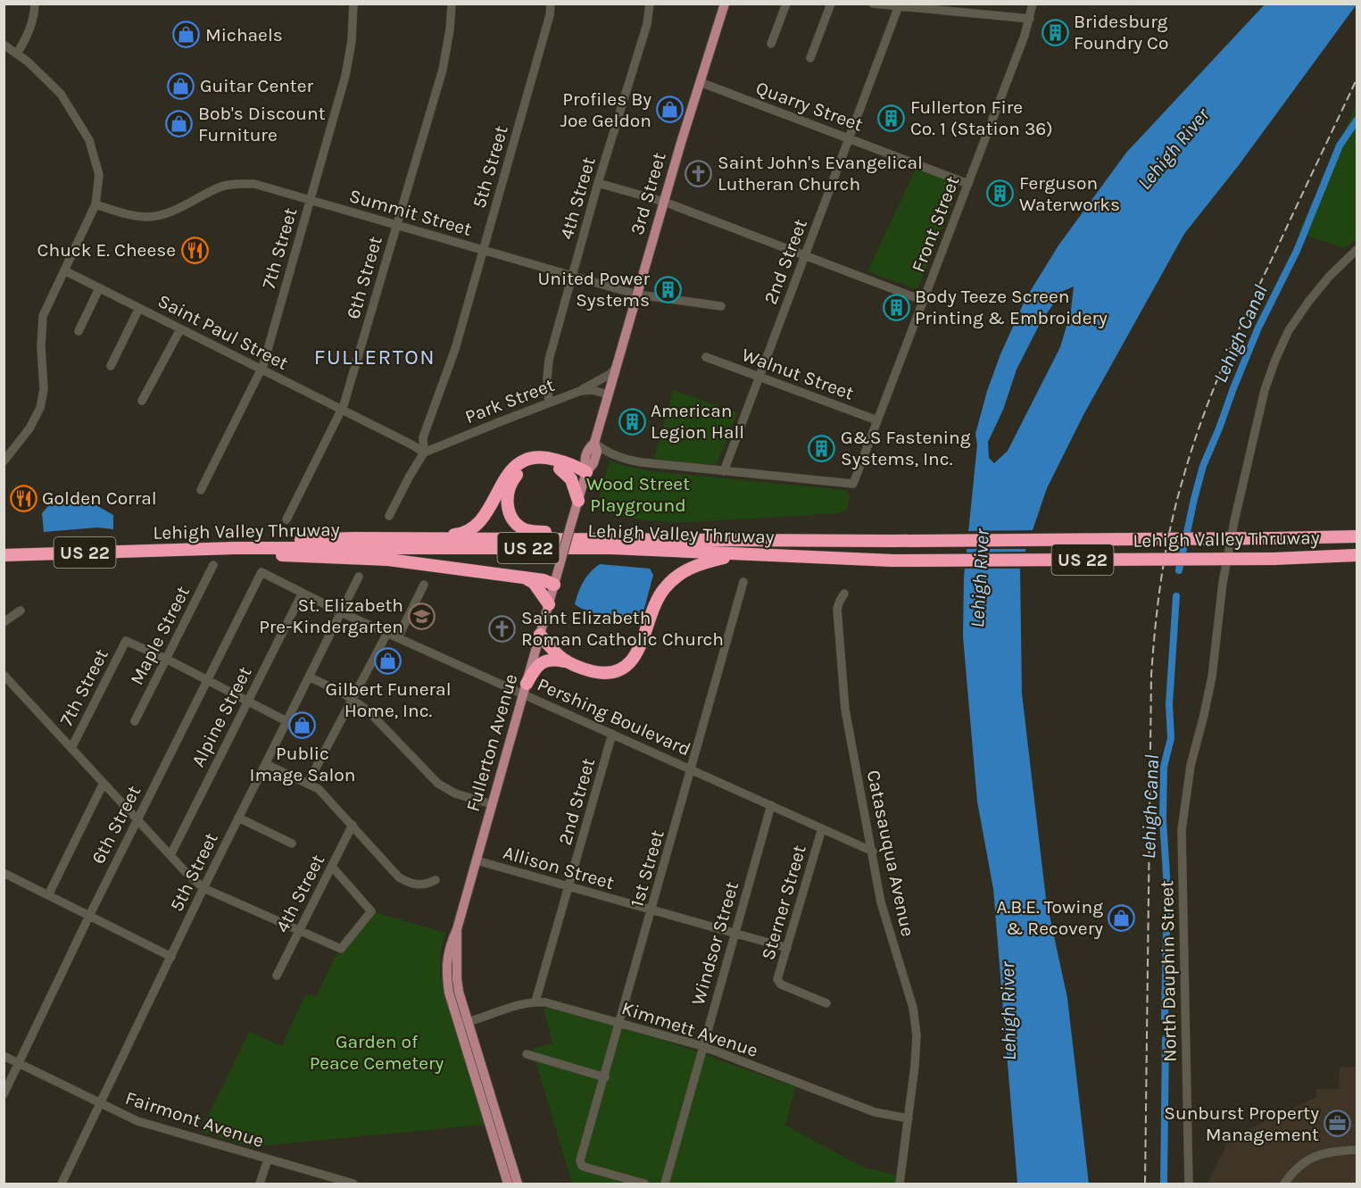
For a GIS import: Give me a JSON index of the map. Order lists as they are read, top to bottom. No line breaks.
{"streets":{"highway":["Lehigh Valley Thruway","US 22"],"main road":["3rd Street","Fullerton Avenue"],"street":["Quarry Street","5th Street","4th Street","Summit Street","Front Street","7th Street","2nd Street","6th Street","Saint Paul Street","Walnut Street","Park Street","Maple Street","Alpine Street","Pershing Boulevard","Catasauqua Avenue","Allison Street","1st Street","Sterner Street","Windsor Street","North Dauphin Street","Kimmett Avenue","Fairmont Avenue"]},"crossings":[["Quarry Street","3rd Street"],["Quarry Street","Front Street"],["Quarry Street","2nd Street"],["5th Street","Summit Street"],["5th Street","Saint Paul Street"],["5th Street","Park Street"],["5th Street","Pershing Boulevard"],["5th Street","Fairmont Avenue"],["3rd Street","Summit Street"],["3rd Street","Park Street"],["3rd Street","Fullerton Avenue"],["4th Street","Summit Street"],["4th Street","Park Street"],["Summit Street","7th Street"],["Summit Street","6th Street"],["Front Street","2nd Street"],["Front Street","Walnut Street"],["7th Street","Saint Paul Street"],["7th Street","Maple Street"],["2nd Street","Walnut Street"],["2nd Street","Pershing Boulevard"],["2nd Street","Allison Street"],["2nd Street","Kimmett Avenue"],["6th Street","Saint Paul Street"],["6th Street","Pershing Boulevard"],["6th Street","Fairmont Avenue"],["Saint Paul Street","Park Street"],["Park Street","Fullerton Avenue"],["Alpine Street","Pershing Boulevard"],["Pershing Boulevard","Fullerton Avenue"],["Pershing Boulevard","Catasauqua Avenue"],["Pershing Boulevard","1st Street"],["Pershing Boulevard","Sterner Street"],["Pershing Boulevard","Windsor Street"],["Fullerton Avenue","Allison Street"],["Fullerton Avenue","Kimmett Avenue"],["Catasauqua Avenue","Kimmett Avenue"],["Allison Street","1st Street"],["Allison Street","Sterner Street"],["Allison Street","Windsor Street"],["1st Street","Kimmett Avenue"],["Windsor Street","Kimmett Avenue"]],"districts":["FULLERTON"],"water":["Lehigh River","Lehigh Canal"],"parks":["Wood Street Playground","Garden of Peace Cemetery"],"places":{"building":["Bridesburg Foundry Co","Fullerton Fire Co. 1 (Station 36)","Ferguson Waterworks","United Power Systems","Body Teeze Screen Printing & Embroidery","American Legion Hall","G&S Fastening Systems, Inc."],"shop":["Michaels","Guitar Center","Profiles By Joe Geldon","Bob's Discount Furniture","Gilbert Funeral Home, Inc.","Public Image Salon","A.B.E. Towing & Recovery"],"church":["Saint John's Evangelical Lutheran Church","Saint Elizabeth Roman Catholic Church"],"restaurant":["Chuck E. Cheese","Golden Corral"],"school or university":["St. Elizabeth Pre-Kindergarten"],"office":["Sunburst Property Management"]}}
